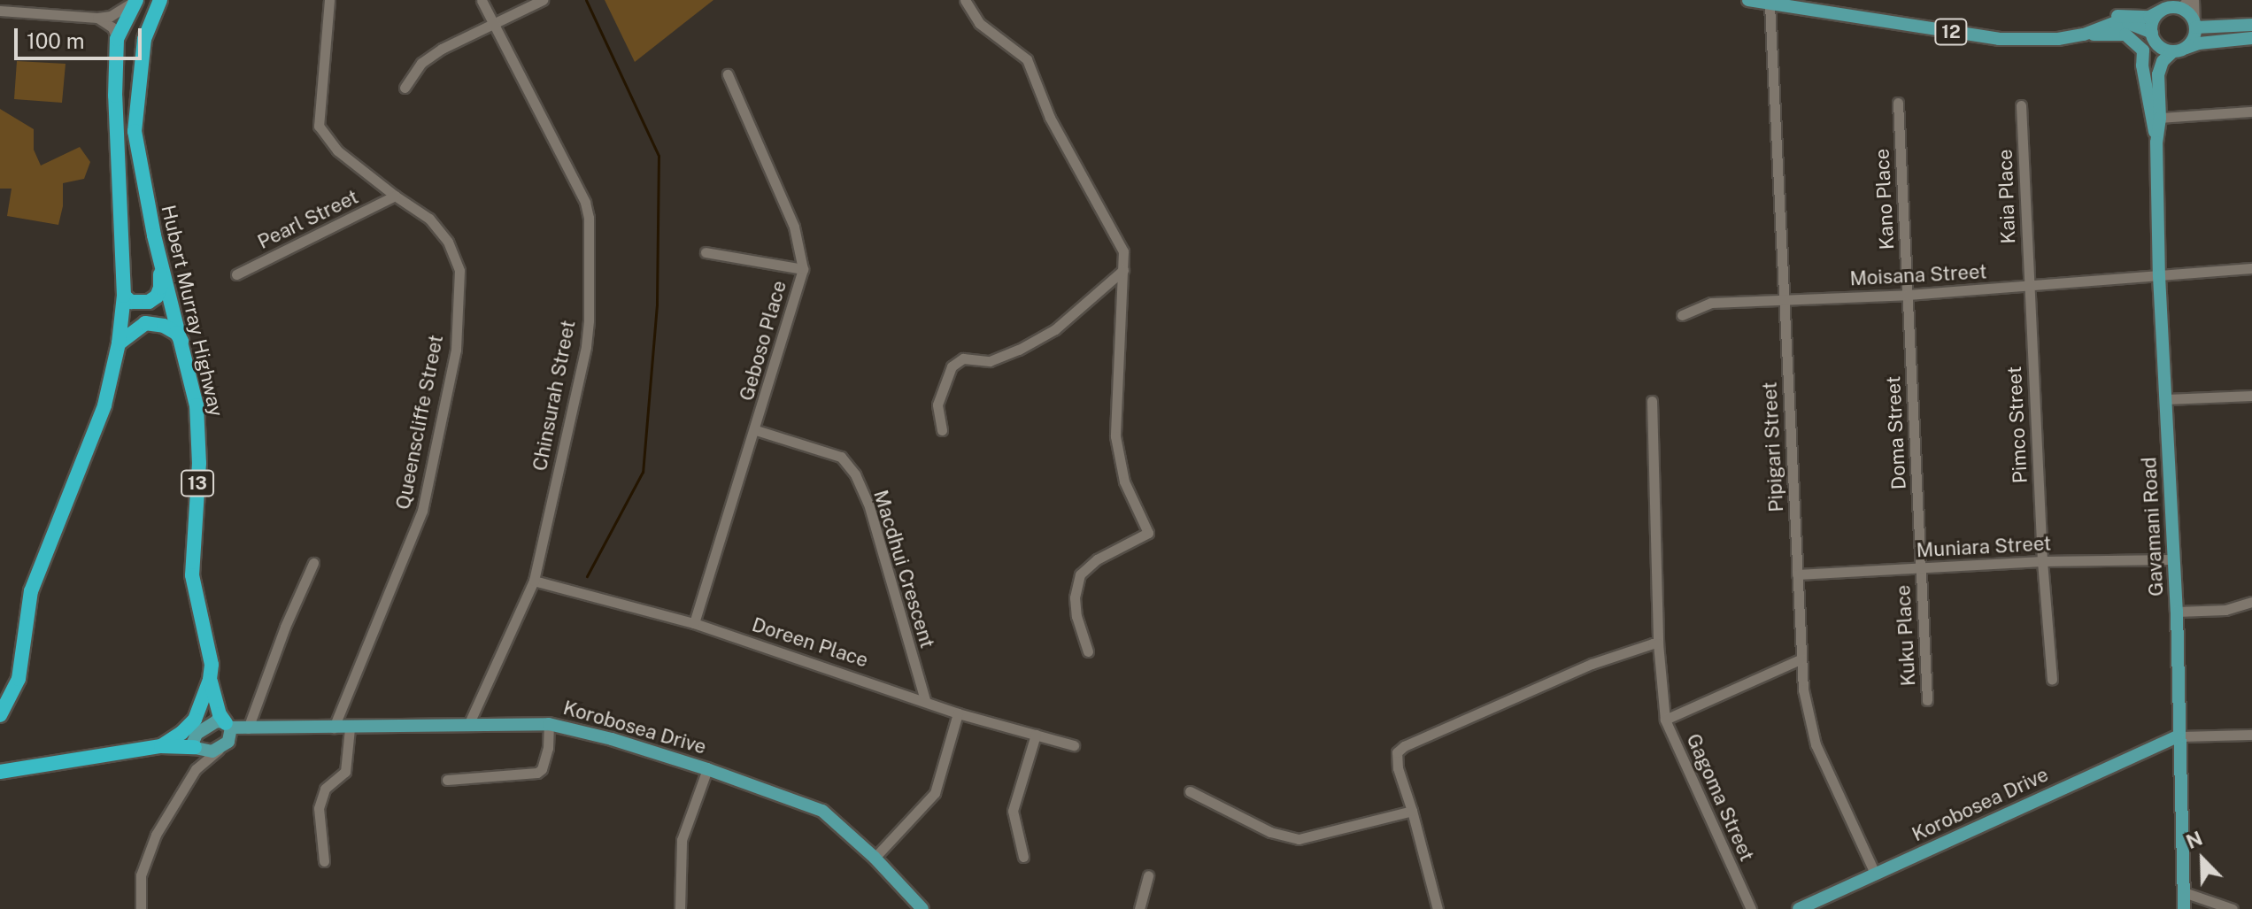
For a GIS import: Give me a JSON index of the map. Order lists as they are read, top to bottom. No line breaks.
{"streets":{"highway":["Hubert Murray Highway","13"],"main road":["12","Gavamani Road","Korobosea Drive"],"street":["Kaia Place","Kano Place","Pearl Street","Moisana Street","Geboso Place","Chinsurah Street","Queenscliffe Street","Pimco Street","Doma Street","Pipigari Street","Muniara Street","Macdhui Crescent","Kuku Place","Doreen Place","Gagoma Street"]},"crossings":[["12","Pipigari Street"],["12","Gavamani Road"],["Kaia Place","Moisana Street"],["Kaia Place","Pimco Street"],["Kano Place","Moisana Street"],["Kano Place","Doma Street"],["Pearl Street","Queenscliffe Street"],["Moisana Street","Pimco Street"],["Moisana Street","Doma Street"],["Moisana Street","Pipigari Street"],["Moisana Street","Gavamani Road"],["Geboso Place","Macdhui Crescent"],["Geboso Place","Doreen Place"],["Chinsurah Street","Doreen Place"],["Chinsurah Street","Korobosea Drive"],["Queenscliffe Street","Korobosea Drive"],["Pimco Street","Muniara Street"],["Doma Street","Muniara Street"],["Doma Street","Kuku Place"],["Pipigari Street","Muniara Street"],["Pipigari Street","Korobosea Drive"],["Pipigari Street","Gagoma Street"],["Gavamani Road","Muniara Street"],["Gavamani Road","Korobosea Drive"],["Muniara Street","Kuku Place"],["Macdhui Crescent","Doreen Place"]],"scale_bar":"100 m","north":"top left"}
